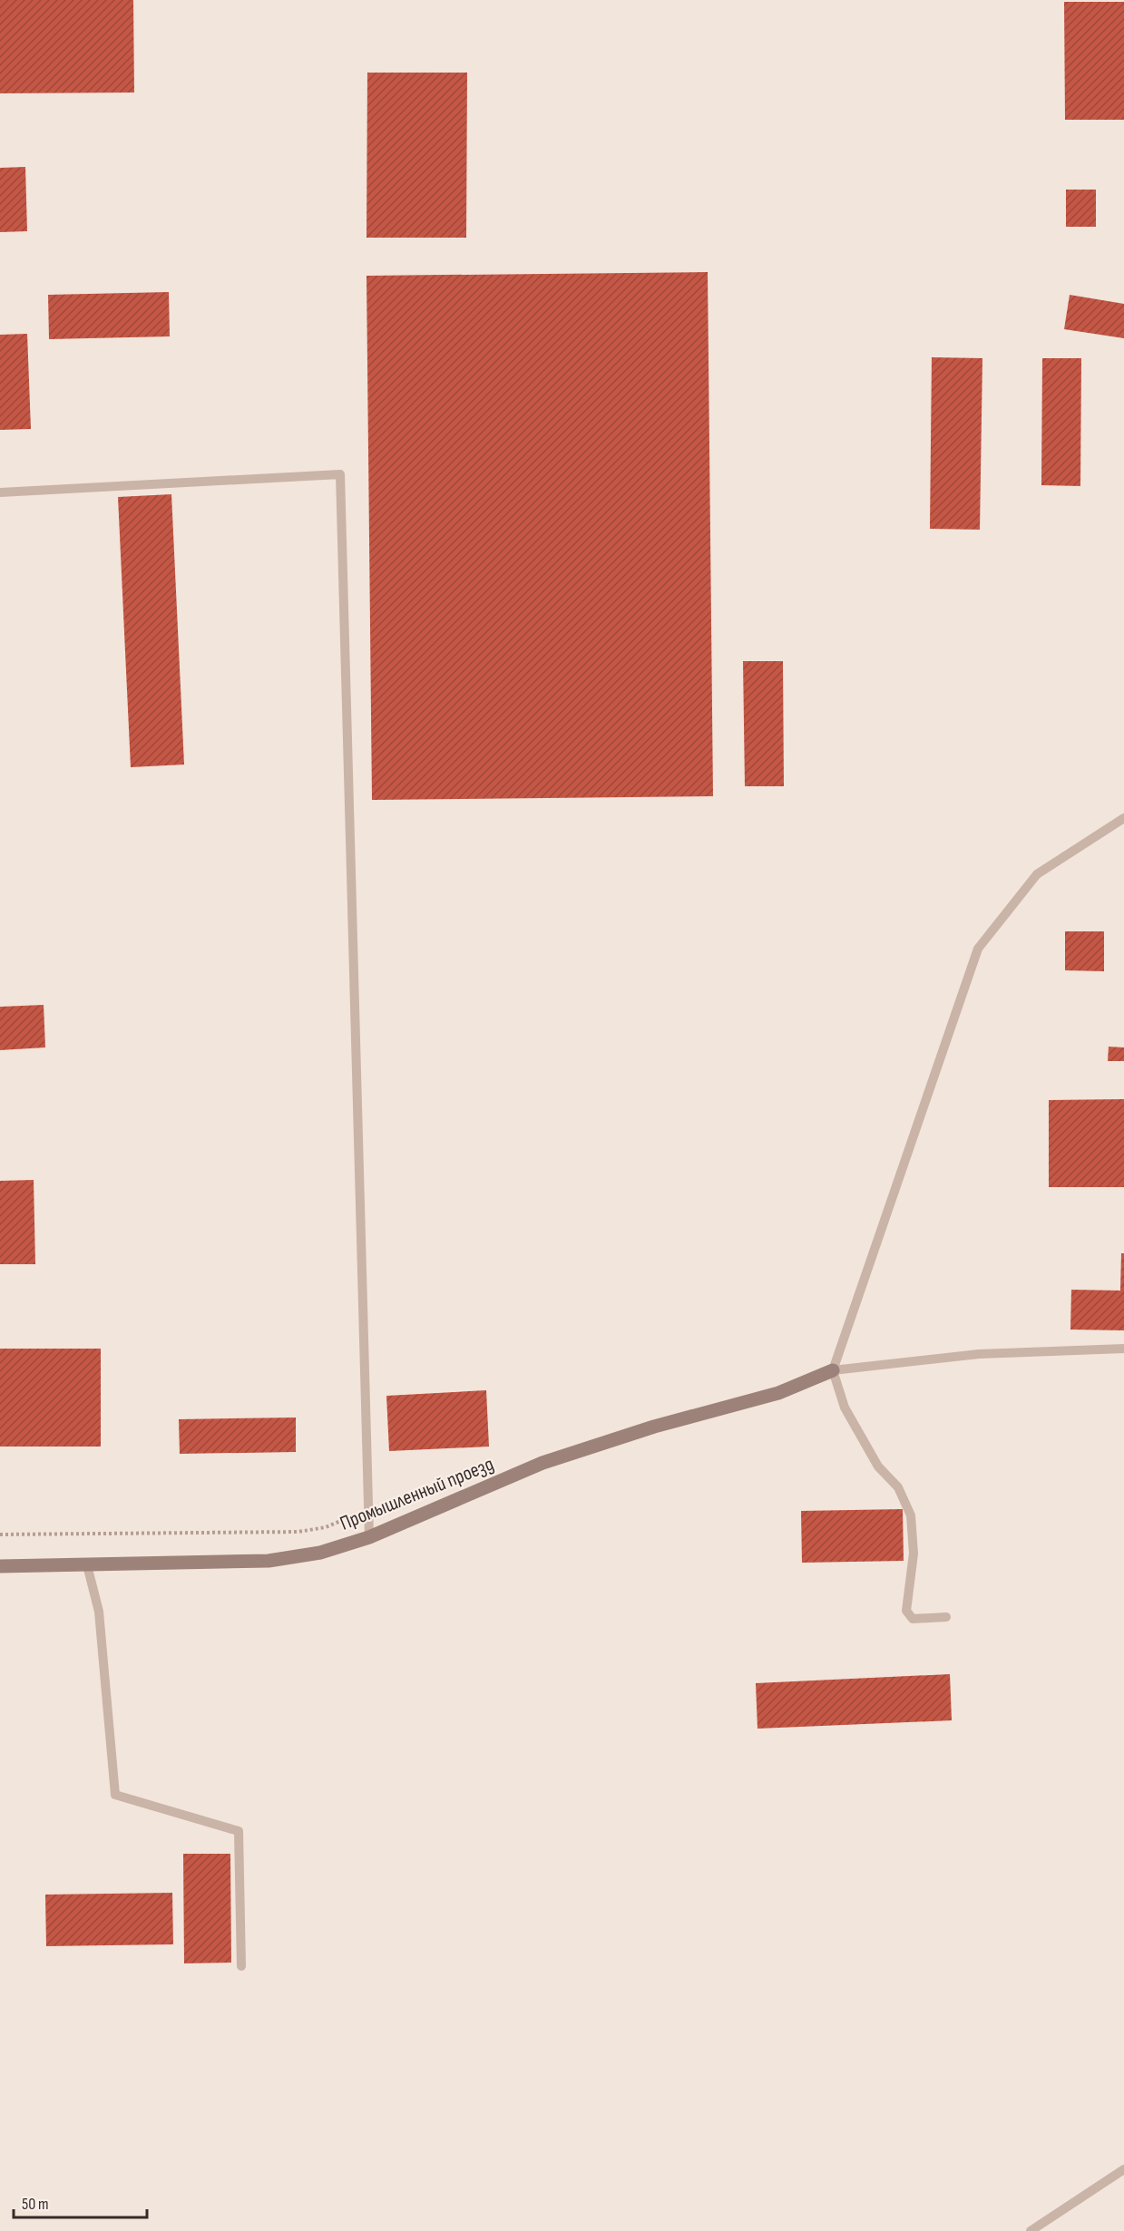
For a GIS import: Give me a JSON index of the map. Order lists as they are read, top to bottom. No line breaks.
{"streets":{"street":["Промышленный проезд"]},"scale_bar":"50 m"}
